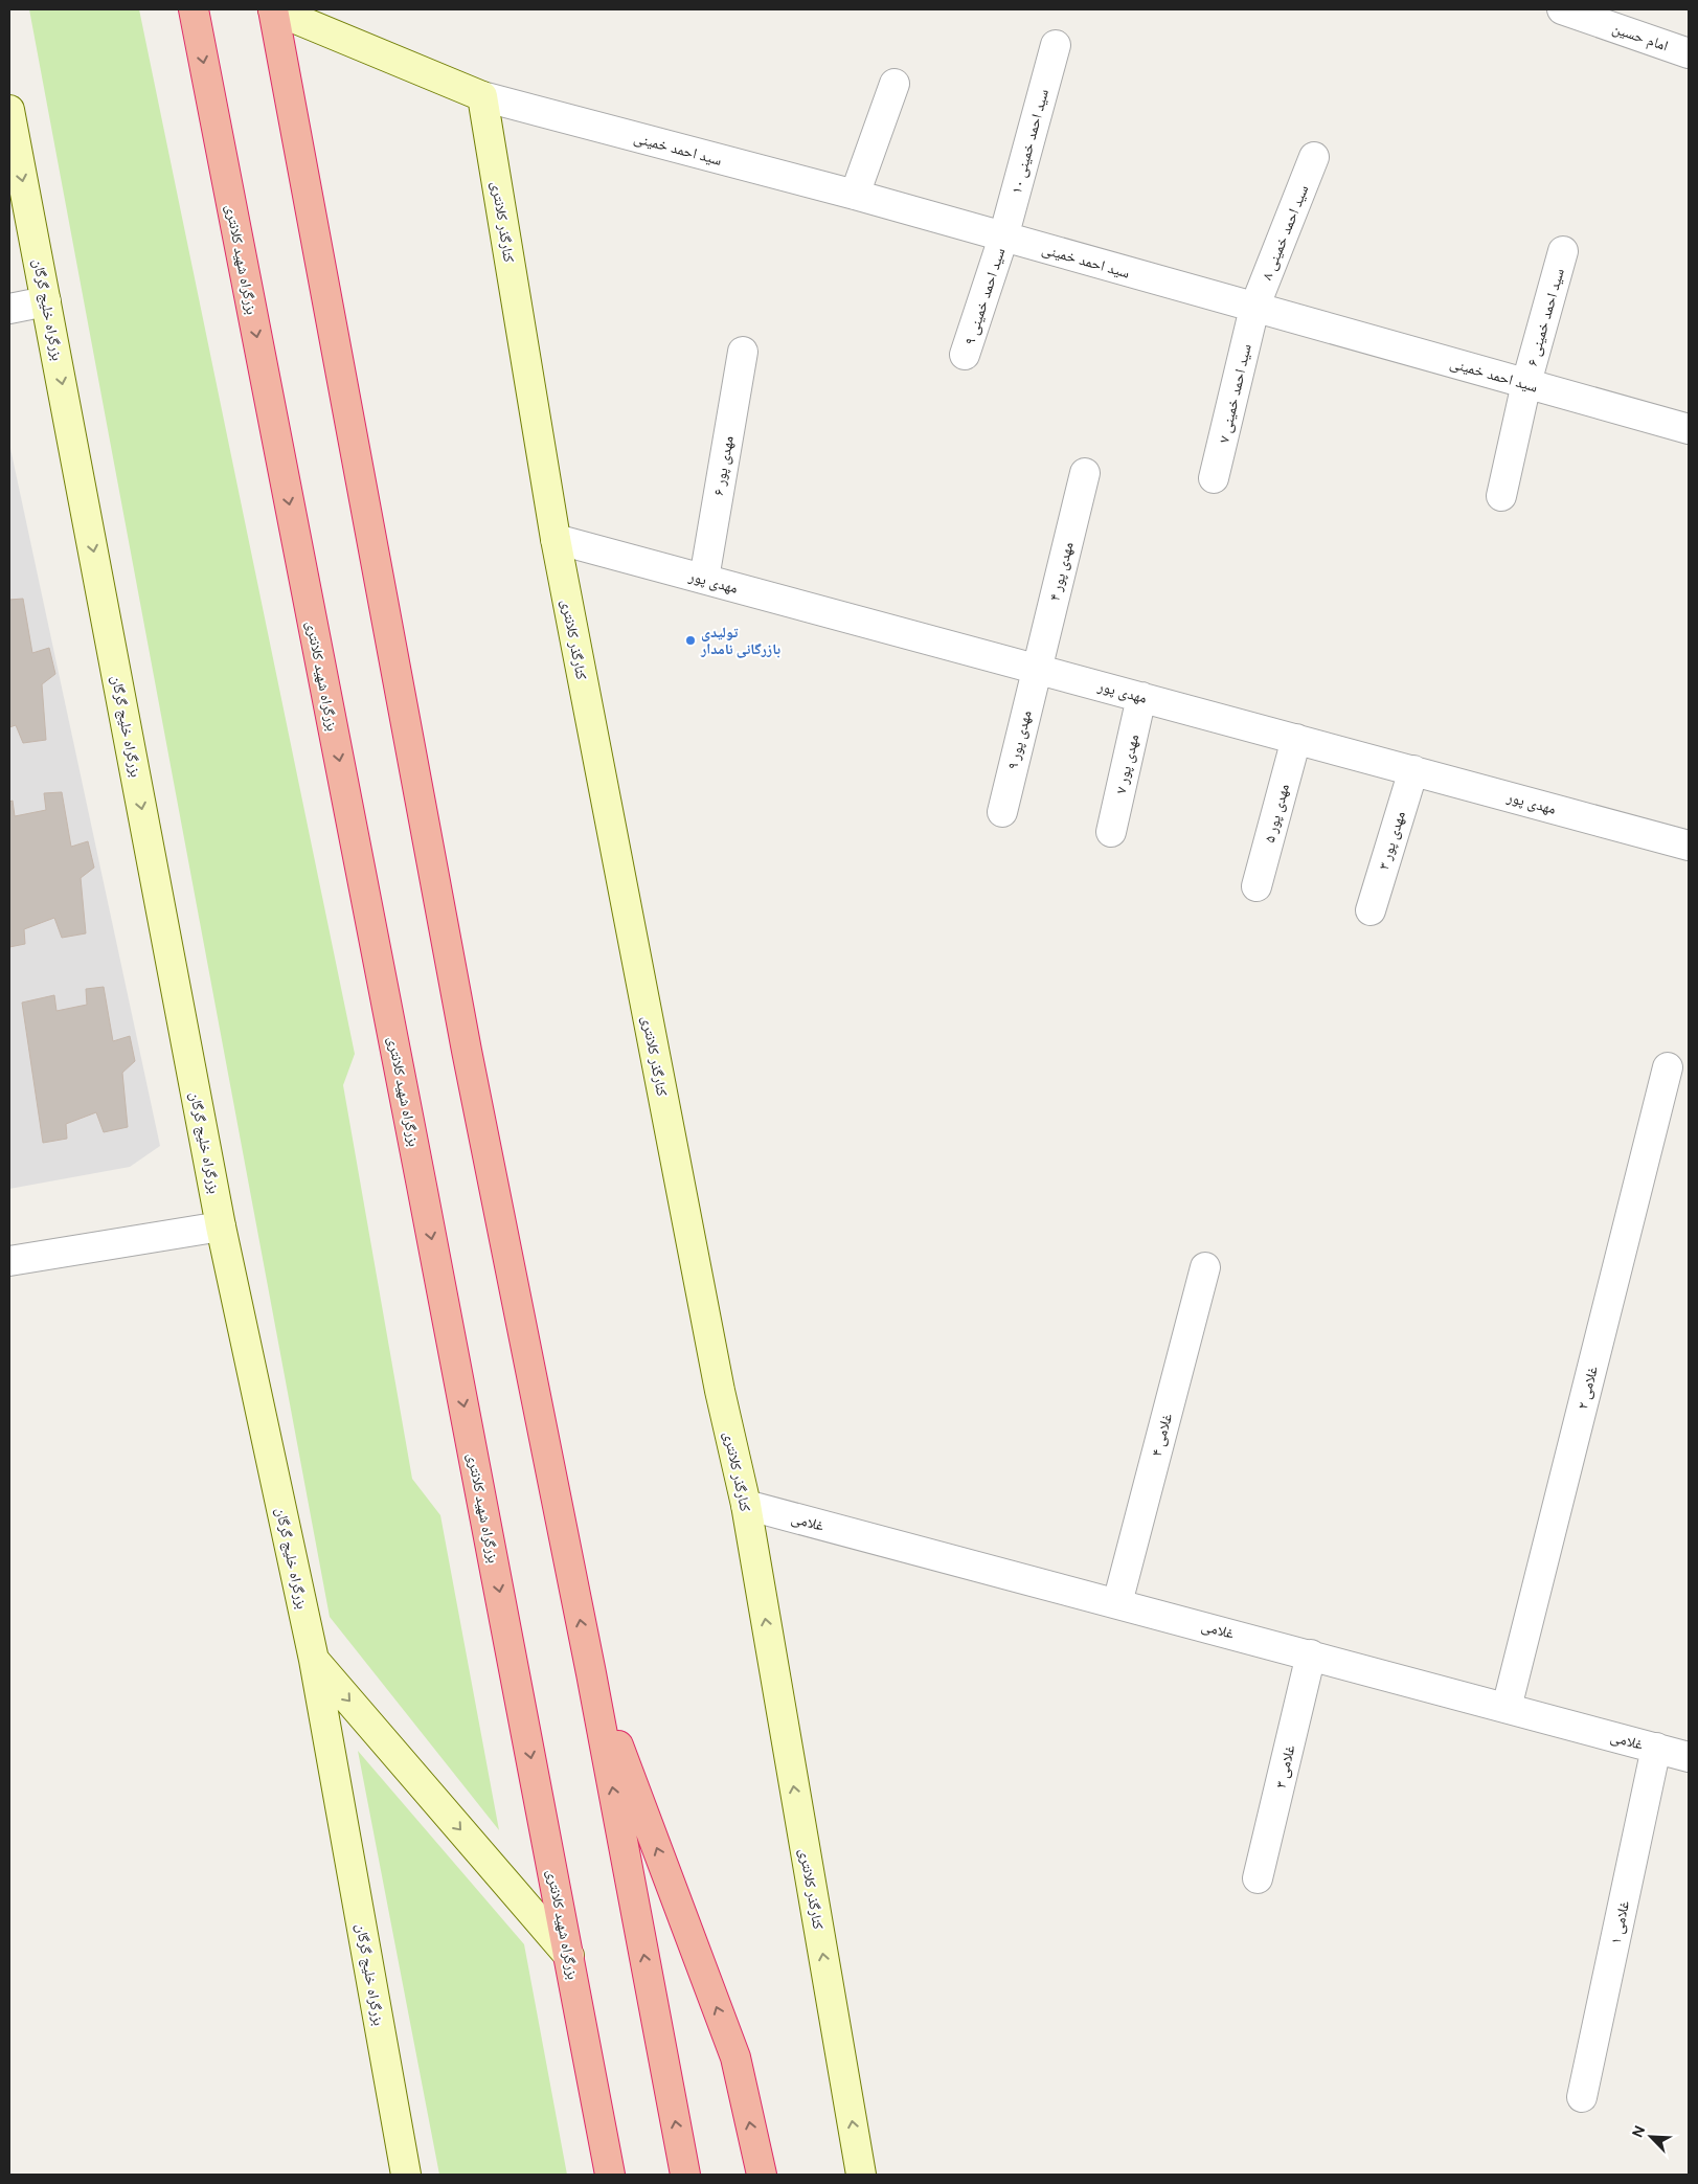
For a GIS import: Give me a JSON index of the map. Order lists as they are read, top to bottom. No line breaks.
{"streets":{"highway":["بزرگراه شهید کلانتری"],"main road":["کنارگذر کلانتری","بزرگراه خلیج گرگان"],"street":["امام حسین","سید احمد خمینی ۱۰","سید احمد خمینی","سید احمد خمینی ۸","سید احمد خمینی ۹","سید احمد خمینی ۶","سید احمد خمینی ۷","۶ مهدی پور","۴ مهدی پور","مهدی پور","۹ مهدی پور","۷ مهدی پور","۵ مهدی پور","۳ مهدی پور","غلامی ۲","غلامی ۴","غلامی","غلامی ۳","غلامی ۱"]},"crossings":[["سید احمد خمینی ۱۰","سید احمد خمینی"],["سید احمد خمینی ۱۰","سید احمد خمینی ۹"],["سید احمد خمینی","کنارگذر کلانتری"],["سید احمد خمینی","سید احمد خمینی ۸"],["سید احمد خمینی","سید احمد خمینی ۹"],["سید احمد خمینی","سید احمد خمینی ۶"],["سید احمد خمینی","سید احمد خمینی ۷"],["کنارگذر کلانتری","مهدی پور"],["کنارگذر کلانتری","غلامی"],["سید احمد خمینی ۸","سید احمد خمینی ۷"],["۶ مهدی پور","مهدی پور"],["۴ مهدی پور","مهدی پور"],["۴ مهدی پور","۹ مهدی پور"],["مهدی پور","۹ مهدی پور"],["مهدی پور","۷ مهدی پور"],["مهدی پور","۵ مهدی پور"],["مهدی پور","۳ مهدی پور"],["غلامی ۲","غلامی"],["غلامی ۴","غلامی"],["غلامی","غلامی ۳"],["غلامی","غلامی ۱"]],"one_way":["بزرگراه خلیج گرگان"],"places":["تولیدی بازرگانی نامدار"],"north":"top left"}
